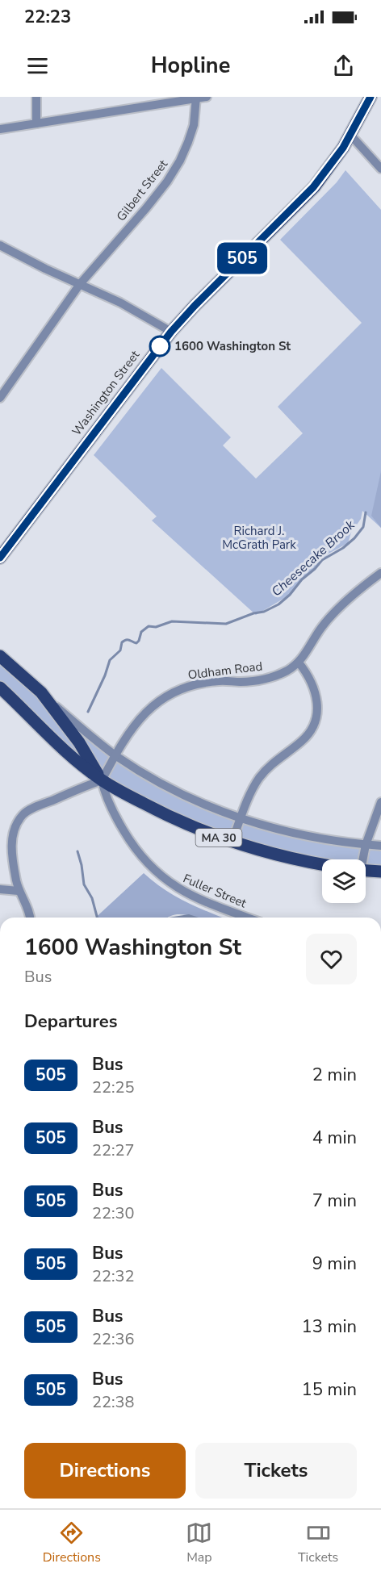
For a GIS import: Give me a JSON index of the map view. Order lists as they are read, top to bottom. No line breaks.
{"streets":{"main road":["Washington Street","MA 30"],"street":["Gilbert Street","Oldham Road","Fuller Street"]},"crossings":[["Oldham Road","MA 30"],["Oldham Road","Fuller Street"],["MA 30","Fuller Street"]],"water":["Cheesecake Brook"],"parks":["Richard J. McGrath Park"],"places":["1600 Washington St"],"lines":["bus line 505"],"page":{"status":"22:23","header":"Hopline","on_map":"505","heading":[["1600 Washington St","Bus"],"Departures"],"list":[{"mark":"505","name":"Bus","note":"22:25","value":"2 min"},{"mark":"505","name":"Bus","note":"22:27","value":"4 min"},{"mark":"505","name":"Bus","note":"22:30","value":"7 min"},{"mark":"505","name":"Bus","note":"22:32","value":"9 min"},{"mark":"505","name":"Bus","note":"22:36","value":"13 min"},{"mark":"505","name":"Bus","note":"22:38","value":"15 min"}],"buttons":["Directions","Tickets"],"tabs":["Directions","Map","Tickets"]}}
